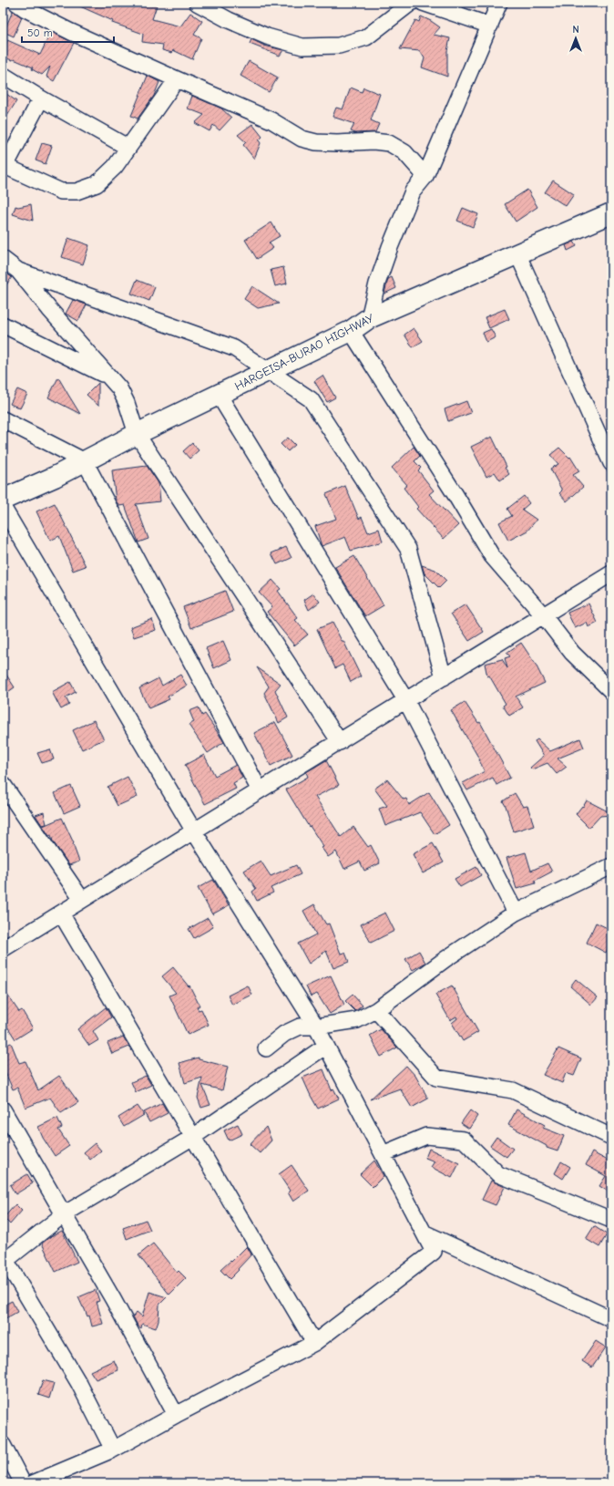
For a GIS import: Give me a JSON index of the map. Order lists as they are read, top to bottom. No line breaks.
{"streets":{"highway":["HARGEISA-BURAO HIGHWAY"]},"scale_bar":"50 m","north":"top"}
